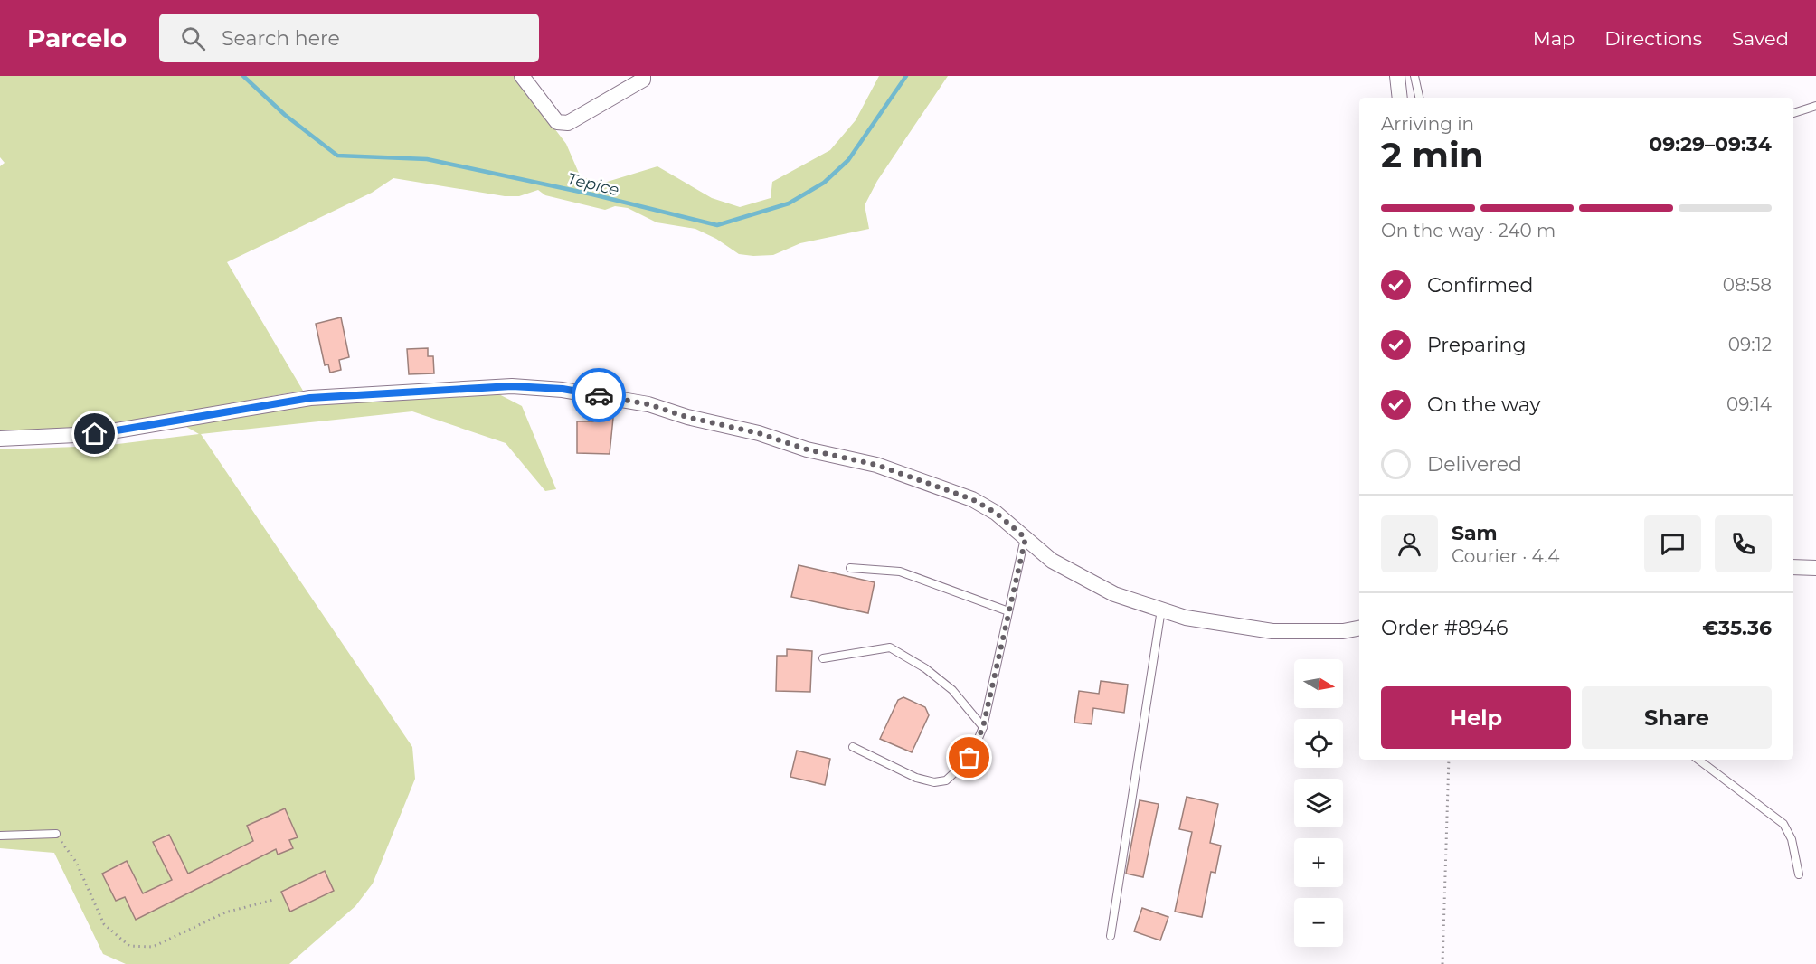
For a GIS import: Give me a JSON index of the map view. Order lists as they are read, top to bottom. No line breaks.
{"water":["Tepice"],"north":"right","page":{"header":"Parcelo","search":"Search here","nav":["Map","Directions","Saved"],"heading":["2 min","Arriving in","09:29–09:34"],"panel":["Sam","Courier · 4.4","Order #8946","€35.36"],"bar":"On the way · 240 m","list":[["Confirmed","08:58"],["Preparing","09:12"],["On the way","09:14"],"Delivered"],"map_buttons":["+","−"],"buttons":["Help","Share"]}}
